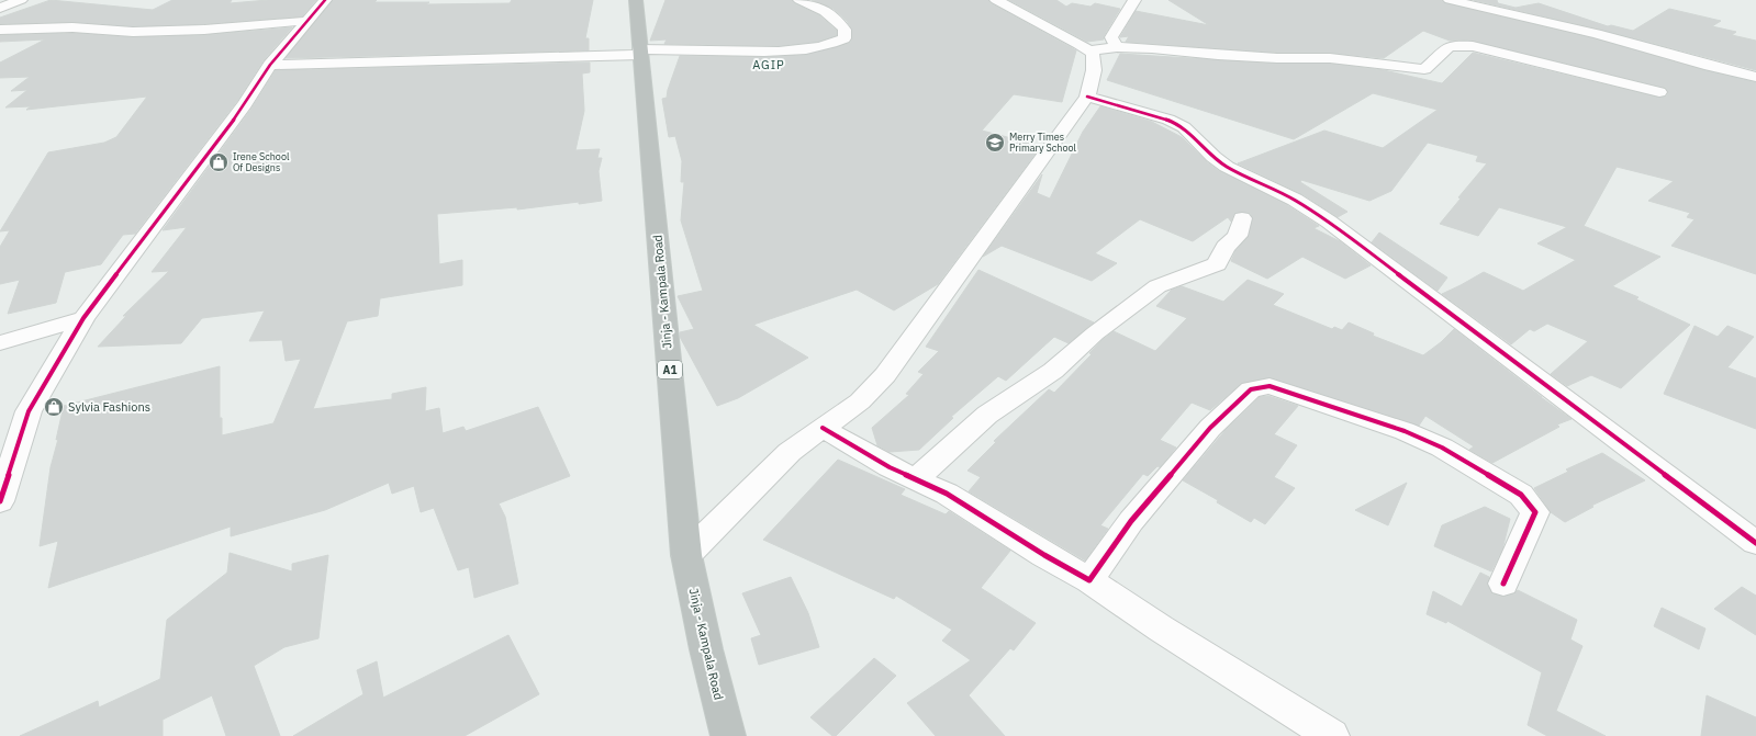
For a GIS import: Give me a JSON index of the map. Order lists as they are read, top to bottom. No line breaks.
{"streets":{"highway":["Jinja - Kampala Road","A1"]},"districts":["AGIP"],"places":{"school or university":["Merry Times Primary School"],"shop":["Irene School Of Designs","Sylvia Fashions"]}}
